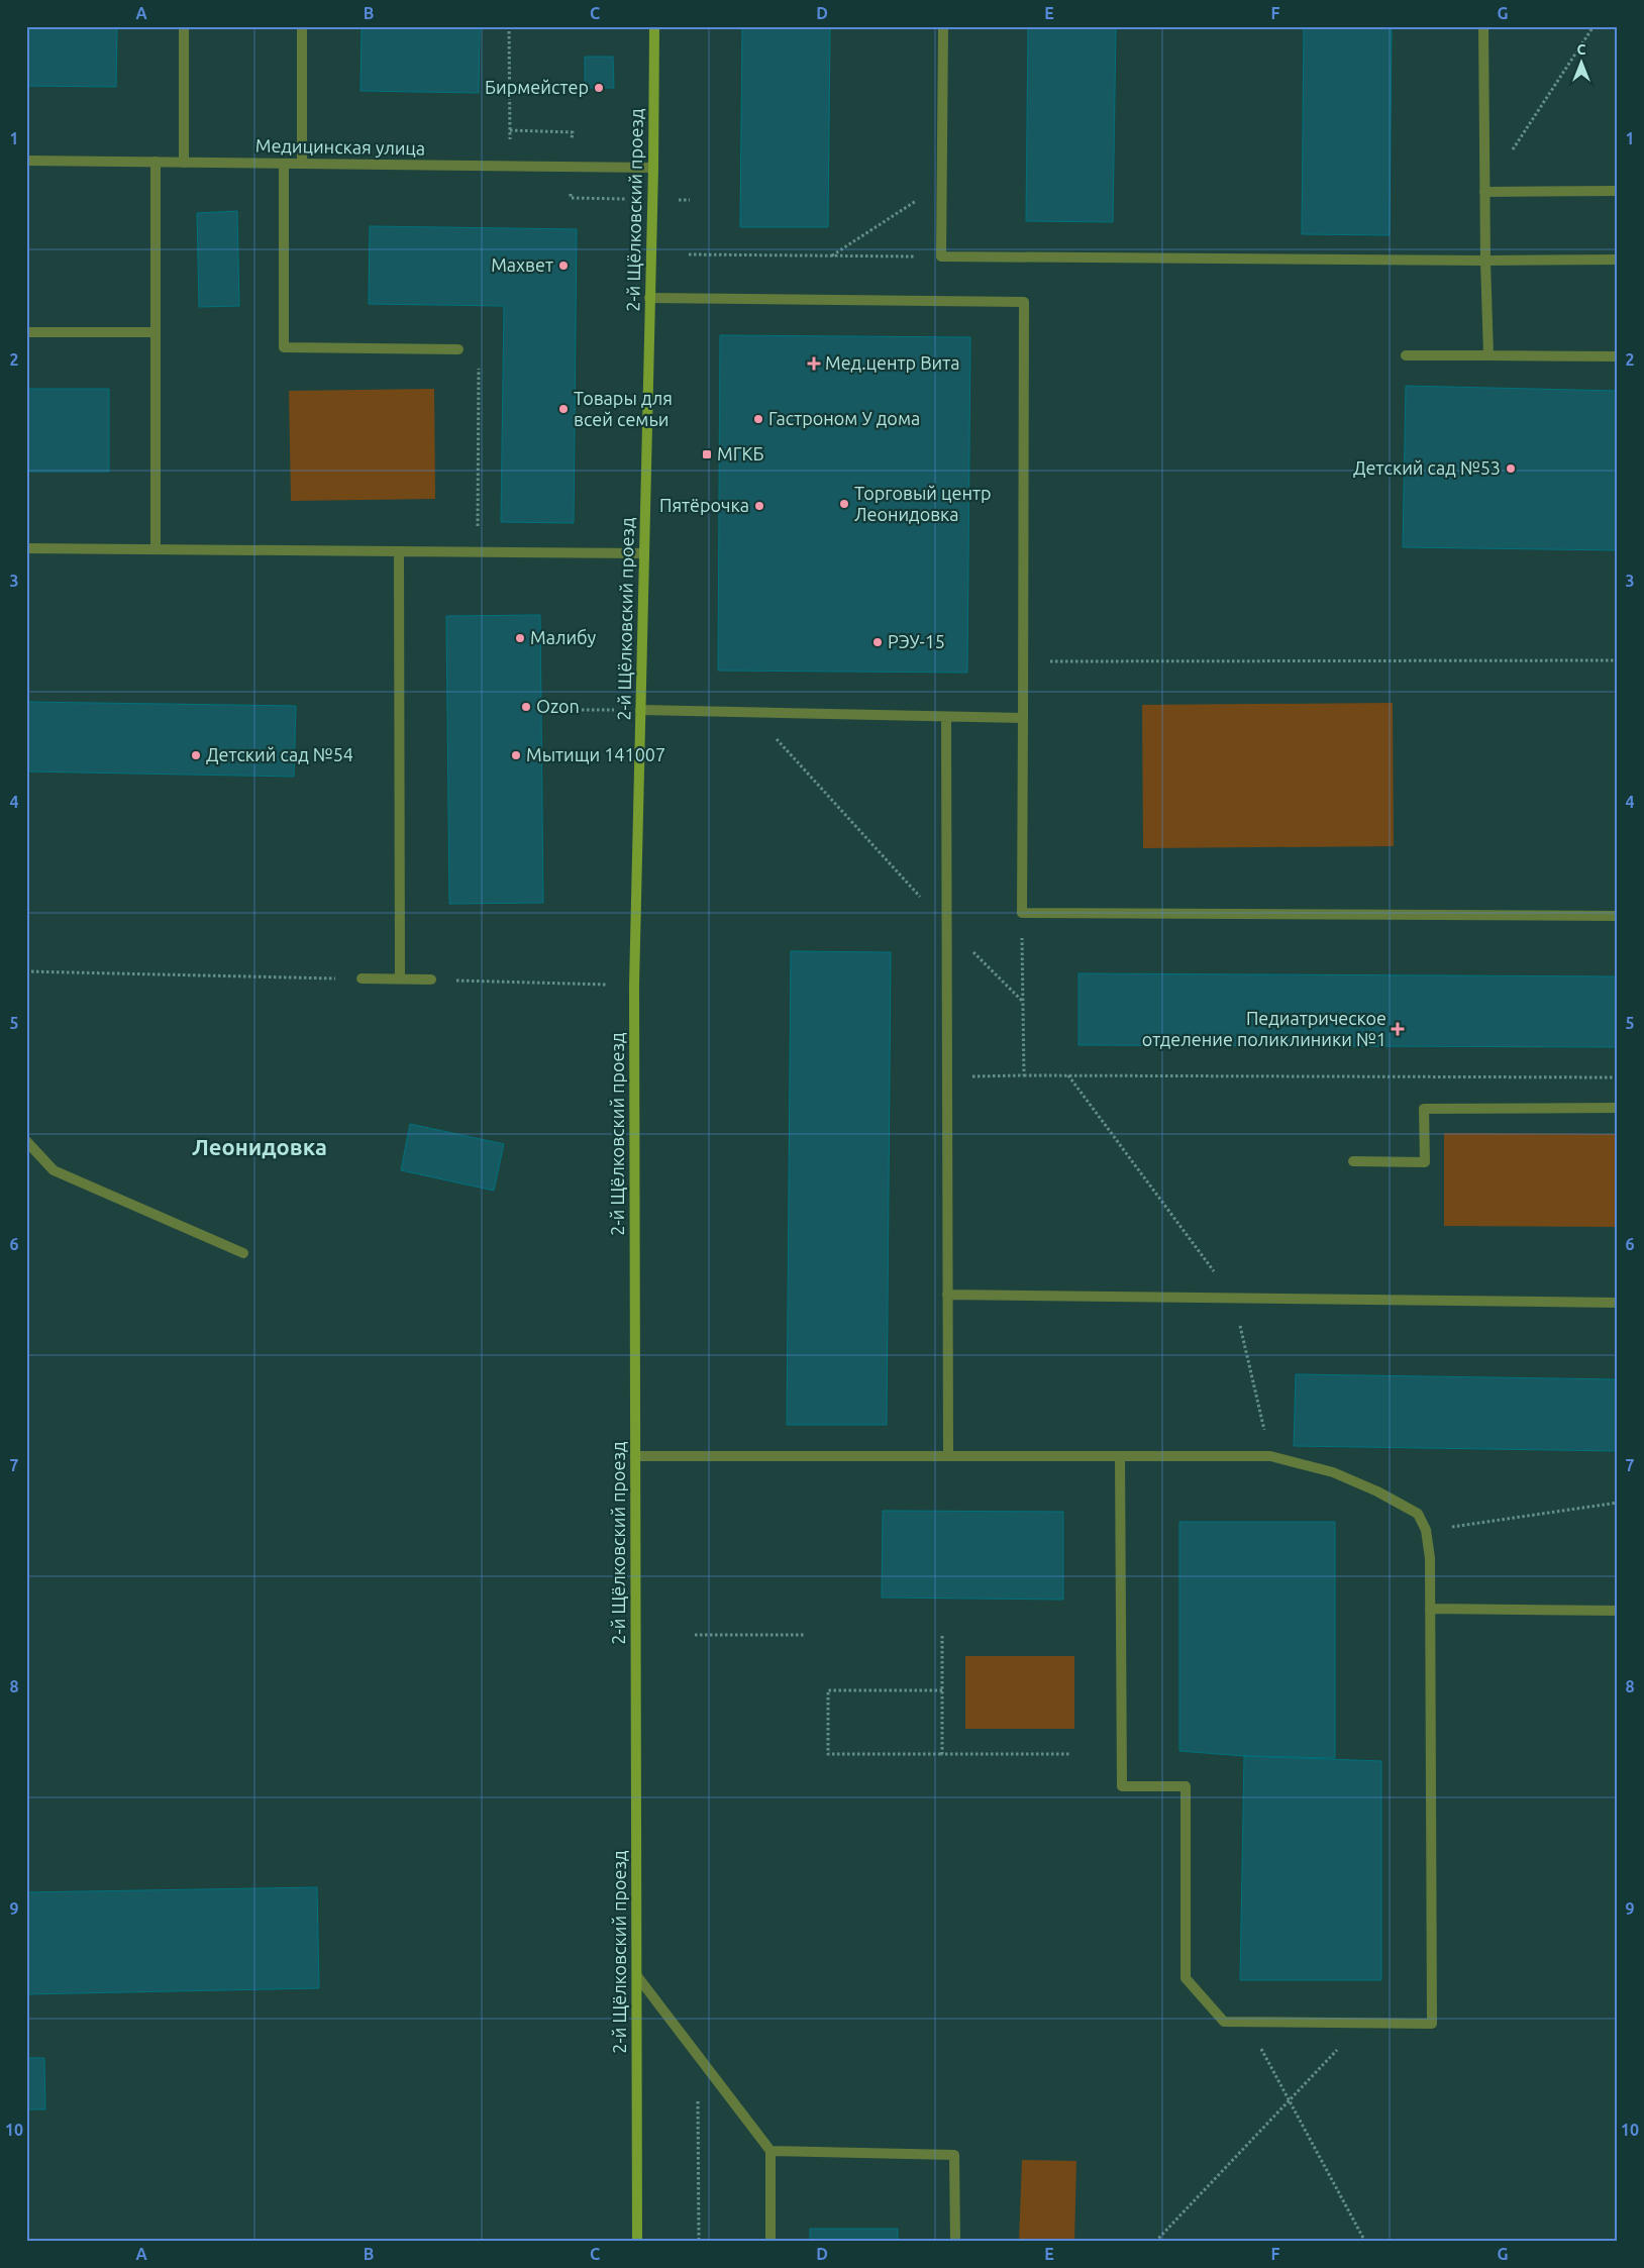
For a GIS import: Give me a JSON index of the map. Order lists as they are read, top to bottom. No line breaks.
{"streets":{"street":["Медицинская улица","2-й Щёлковский проезд"]},"crossings":[["Медицинская улица","2-й Щёлковский проезд"]],"districts":["Леонидовка"],"places":{"other":["Бирмейстер","Махвет","Товары для всей семьи","Гастроном У дома","Детский сад №53","Торговый центр Леонидовка","Пятёрочка","Малибу","РЭУ-15","Ozon","Детский сад №54","Мытищи 141007"],"health":["Мед.центр Вита","Педиатрическое отделение поликлиники №1"],"transit":["МГКБ"]},"north":"top","grid":{"columns":["A","B","C","D","E","F","G"],"rows":["1","2","3","4","5","6","7","8","9","10"]}}
